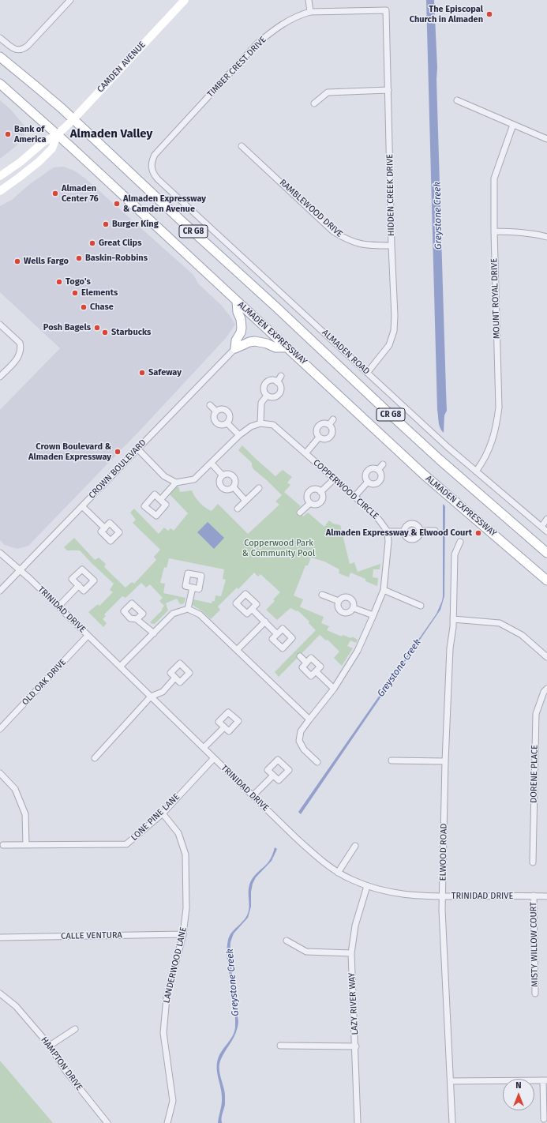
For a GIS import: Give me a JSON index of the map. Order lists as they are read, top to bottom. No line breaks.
{"streets":{"main road":["CAMDEN AVENUE","CR G8","ALMADEN EXPRESSWAY"],"street":["TIMBER CREST DRIVE","HIDDEN CREEK DRIVE","RAMBLEWOOD DRIVE","MOUNT ROYAL DRIVE","ALMADEN ROAD","CROWN BOULEVARD","COPPERWOOD CIRCLE","TRINIDAD DRIVE","OLD OAK DRIVE","DORENE PLACE","LONE PINE LANE","ELWOOD ROAD","CALLE VENTURA","MISTY WILLOW COURT","LANDERWOOD LANE","LAZY RIVER WAY","HAMPTON DRIVE"]},"crossings":[["CAMDEN AVENUE","CR G8"],["CAMDEN AVENUE","ALMADEN EXPRESSWAY"],["TIMBER CREST DRIVE","HIDDEN CREEK DRIVE"],["TIMBER CREST DRIVE","ALMADEN ROAD"],["HIDDEN CREEK DRIVE","RAMBLEWOOD DRIVE"],["HIDDEN CREEK DRIVE","ALMADEN ROAD"],["MOUNT ROYAL DRIVE","ALMADEN ROAD"],["CROWN BOULEVARD","TRINIDAD DRIVE"],["TRINIDAD DRIVE","OLD OAK DRIVE"],["TRINIDAD DRIVE","LONE PINE LANE"],["TRINIDAD DRIVE","ELWOOD ROAD"],["TRINIDAD DRIVE","MISTY WILLOW COURT"],["TRINIDAD DRIVE","LAZY RIVER WAY"],["LONE PINE LANE","LANDERWOOD LANE"],["CALLE VENTURA","LANDERWOOD LANE"]],"districts":["Almaden Valley"],"water":["Greystone Creek"],"parks":["Copperwood Park & Community Pool"],"places":["The Episcopal Church in Almaden","Bank of America","Almaden Center 76","Almaden Expressway & Camden Avenue","Burger King","Great Clips","Baskin-Robbins","Wells Fargo","Togo's","Elements","Chase","Posh Bagels","Starbucks","Safeway","Crown Boulevard & Almaden Expressway","Almaden Expressway & Elwood Court"],"north":"top"}
